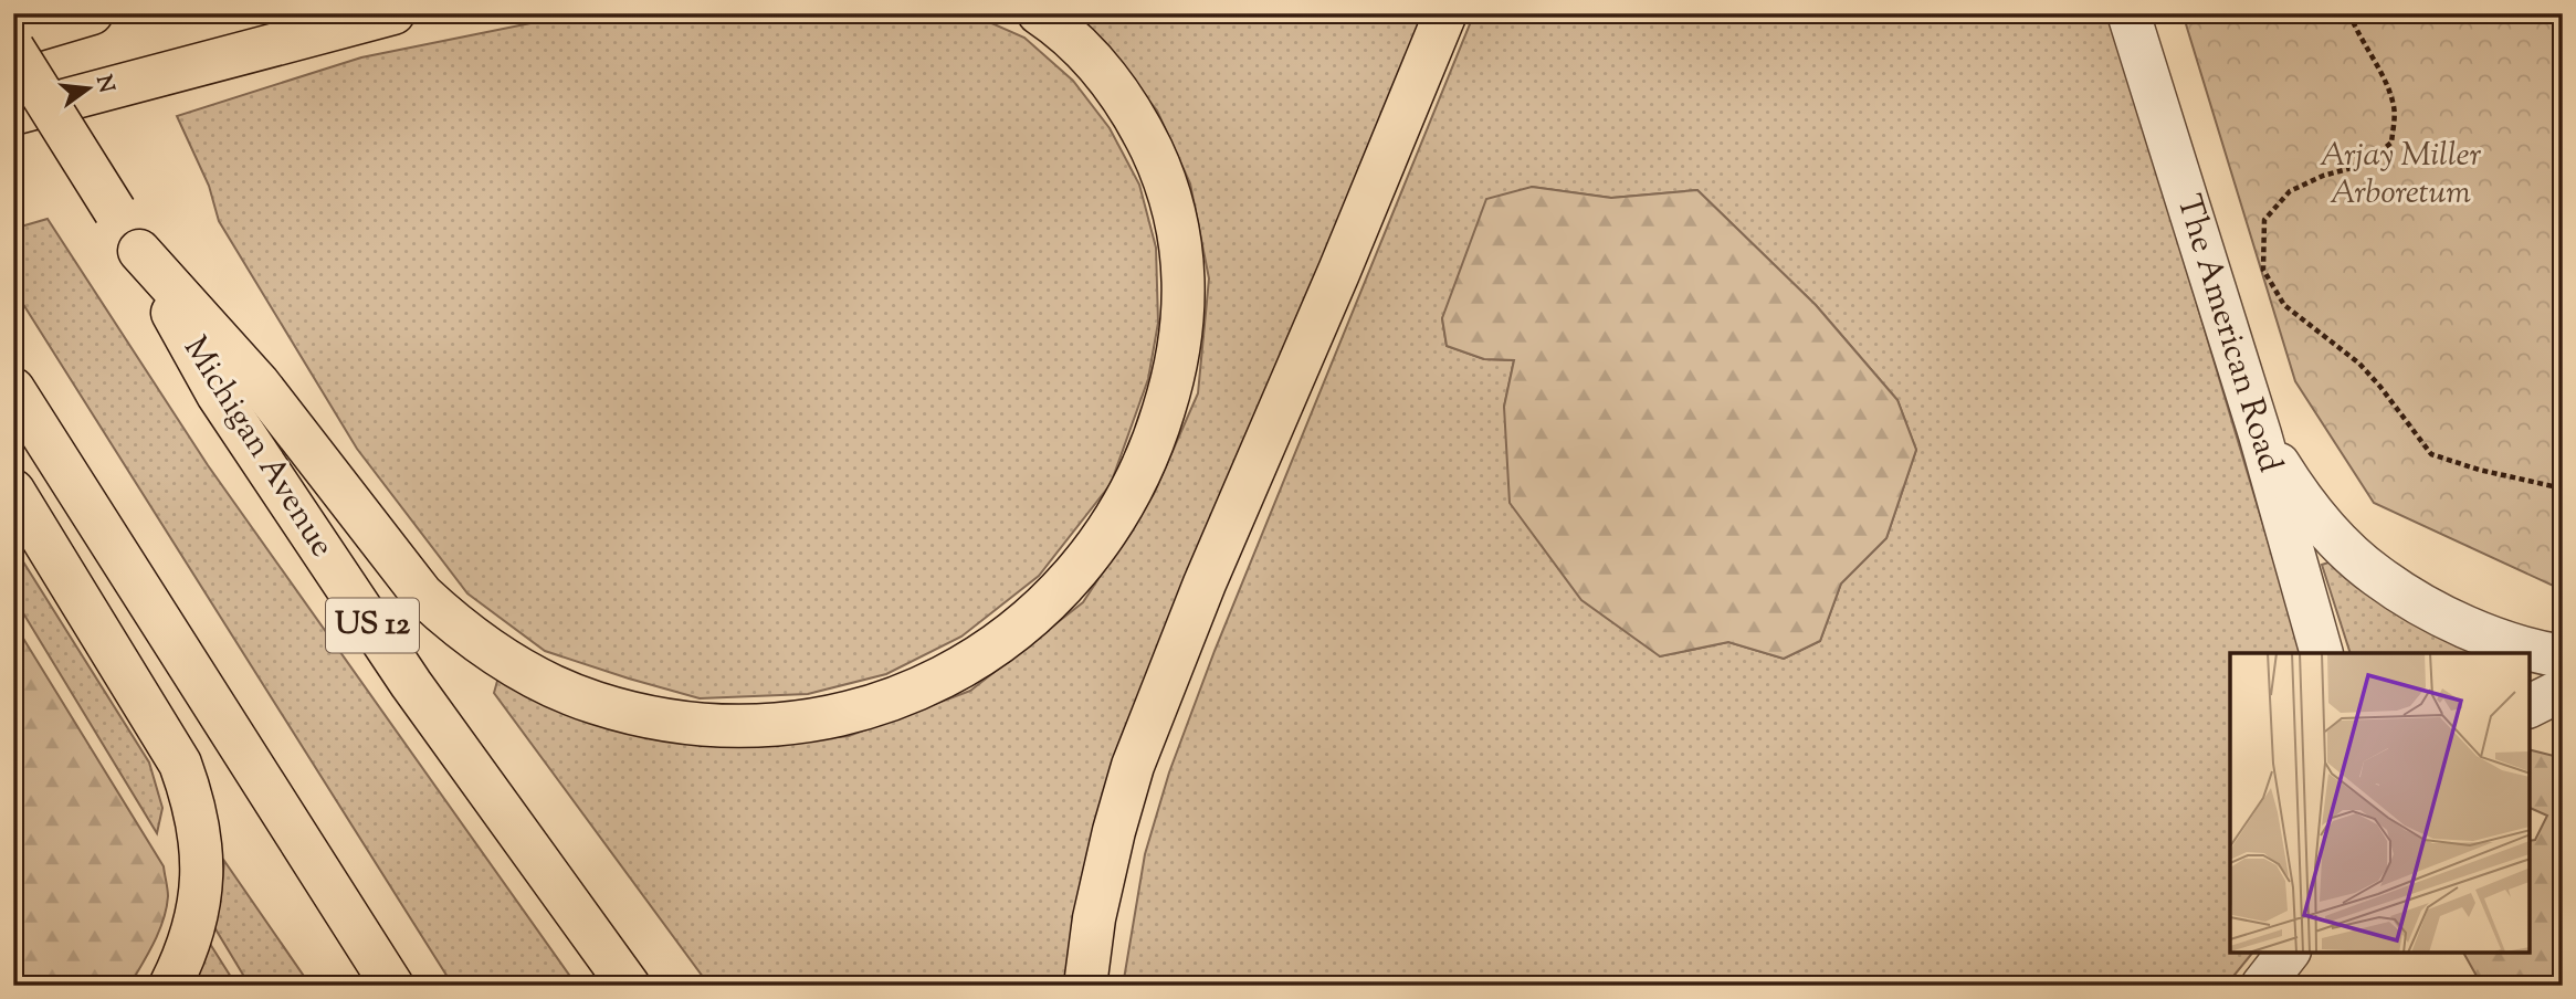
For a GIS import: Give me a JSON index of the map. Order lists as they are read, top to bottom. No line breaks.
{"streets":{"main road":["Michigan Avenue","US 12"],"street":["The American Road"]},"parks":["Arjay Miller Arboretum"],"north":"right"}
